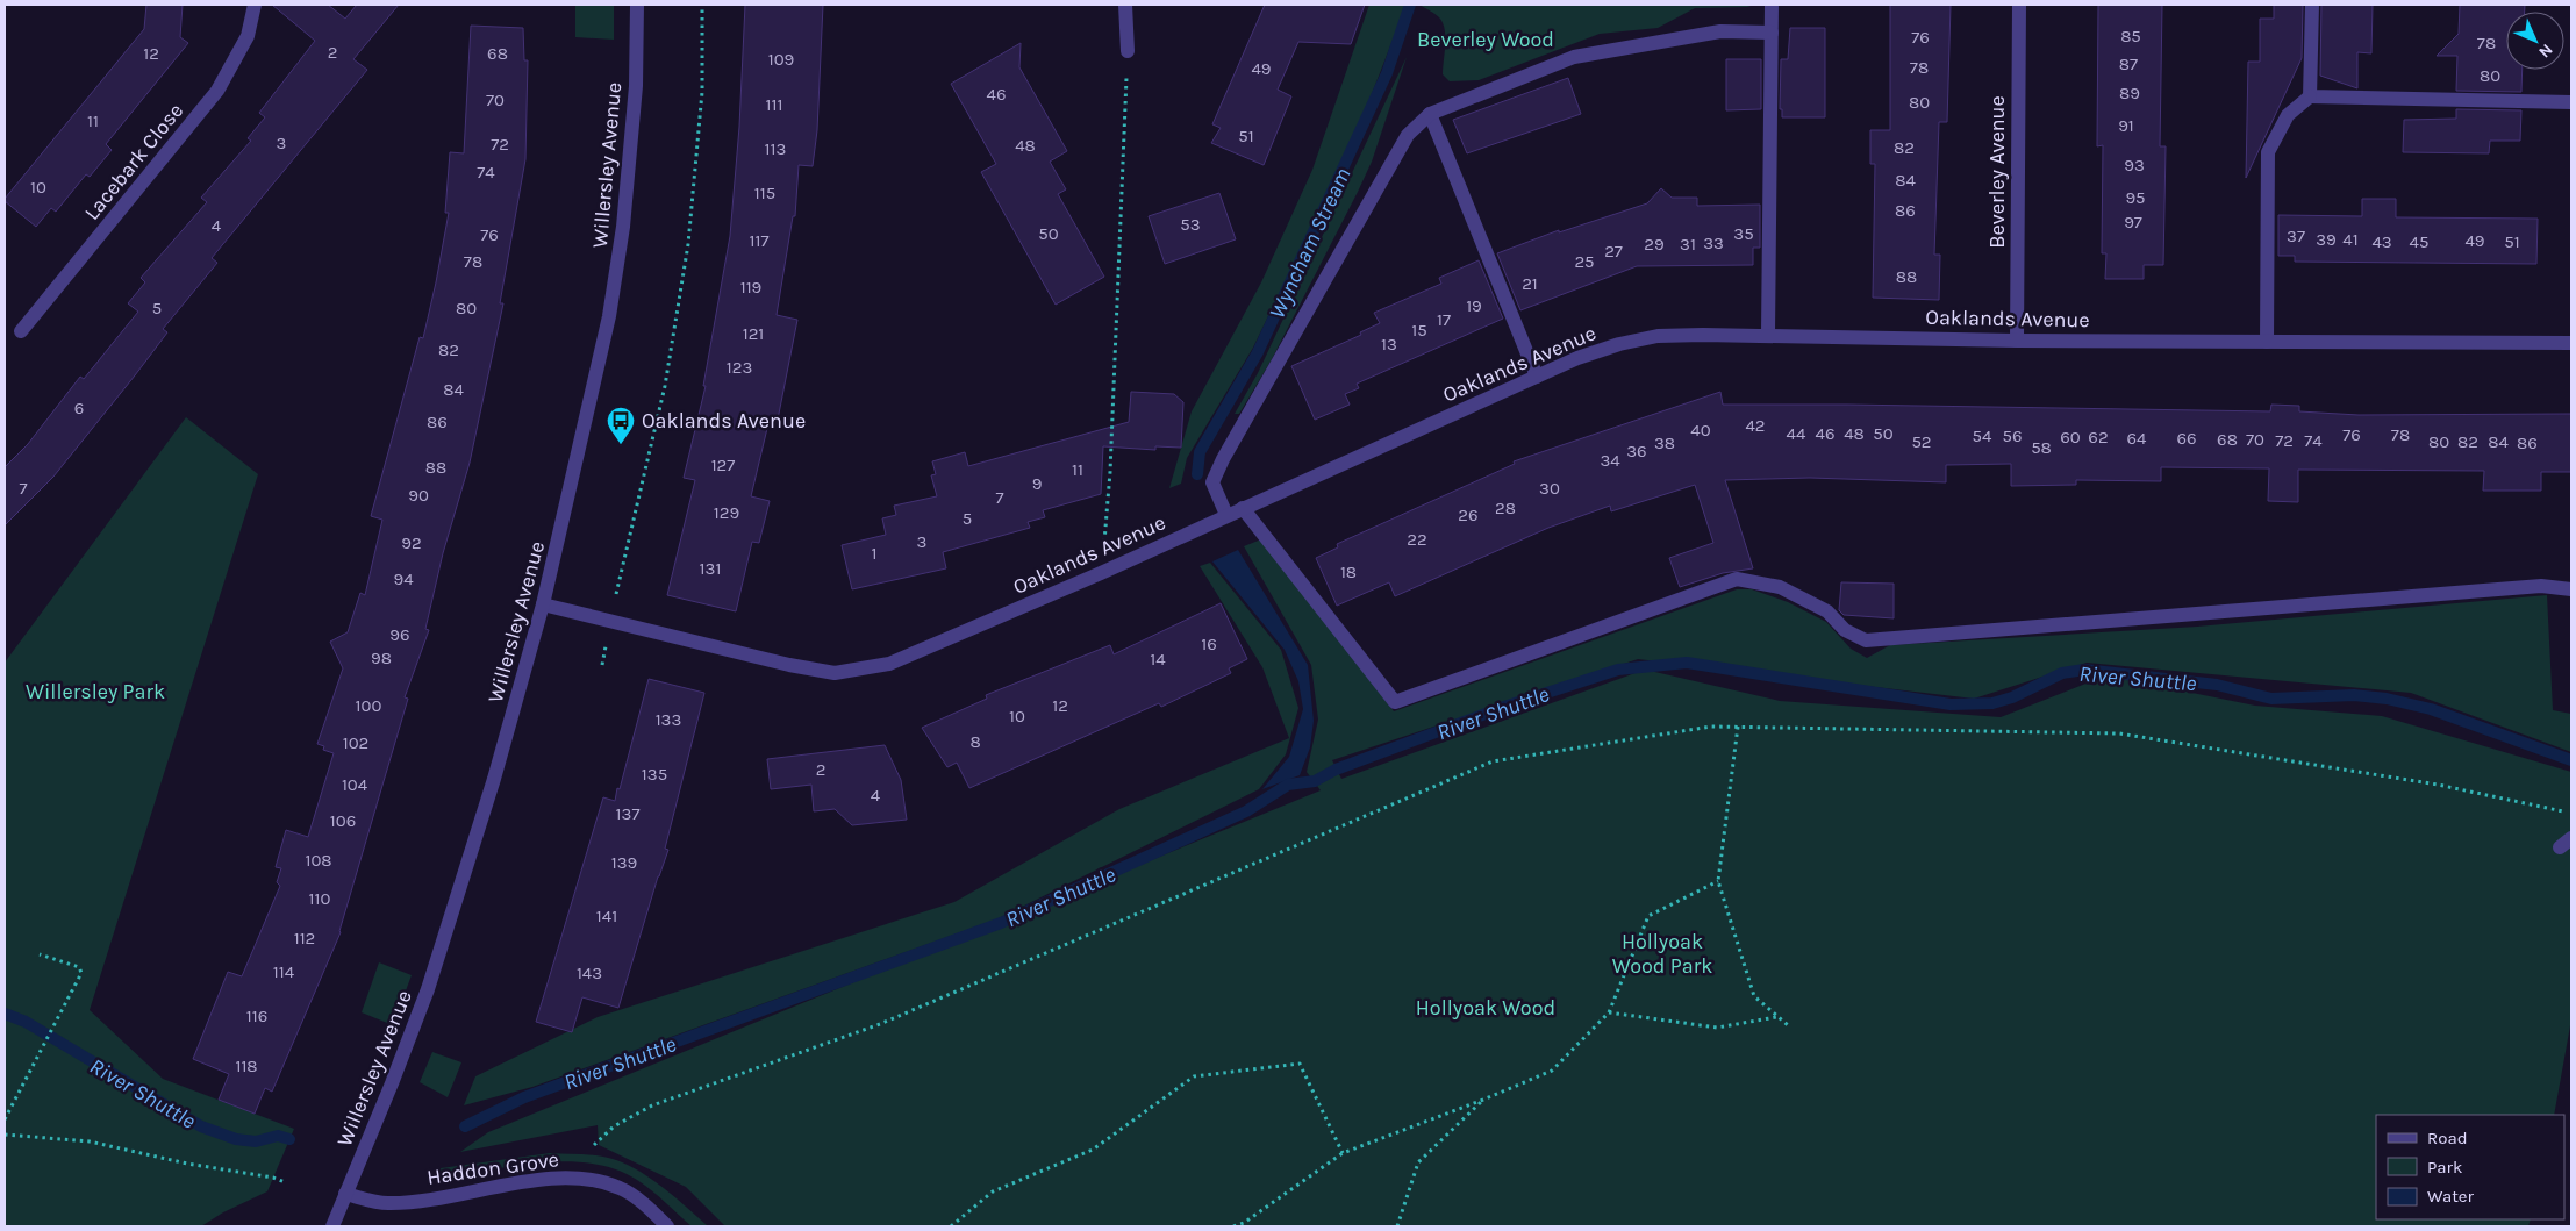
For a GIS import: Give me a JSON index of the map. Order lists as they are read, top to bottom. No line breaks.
{"streets":{"street":["Lacebark Close","Willersley Avenue","Beverley Avenue","Oaklands Avenue","Haddon Grove"]},"crossings":[["Willersley Avenue","Oaklands Avenue"],["Willersley Avenue","Haddon Grove"],["Beverley Avenue","Oaklands Avenue"]],"water":["Wyncham Stream","River Shuttle"],"parks":["Beverley Wood","Willersley Park","Hollyoak Wood Park","Hollyoak Wood"],"places":{"bus stop":["Oaklands Avenue"]},"house_numbers":["85","76","78","2","12","68","109","87","78","49","80","89","46","70","80","111","11","91","51","3","72","48","82","113","93","74","84","10","115","95","86","97","53","4","50","35","76","37","39","41","117","49","43","45","51","33","29","31","27","78","25","88","21","119","19","5","80","17","15","121","13","82","123","84","6","86","42","40","44","46","48","50","76","78","54","56","60","62","64","66","68","70","72","74","52","80","82","84","38","86","58","36","34","127","88","11","9","7","30","90","7","28","129","26","5","22","3","92","1","131","18","94","96","16","98","14","100","12","10","133","8","102","2","135","104","4","137","106","108","139","110","141","112","114","143","116","118"],"legend":["Road","Park","Water"],"north":"bottom right"}
